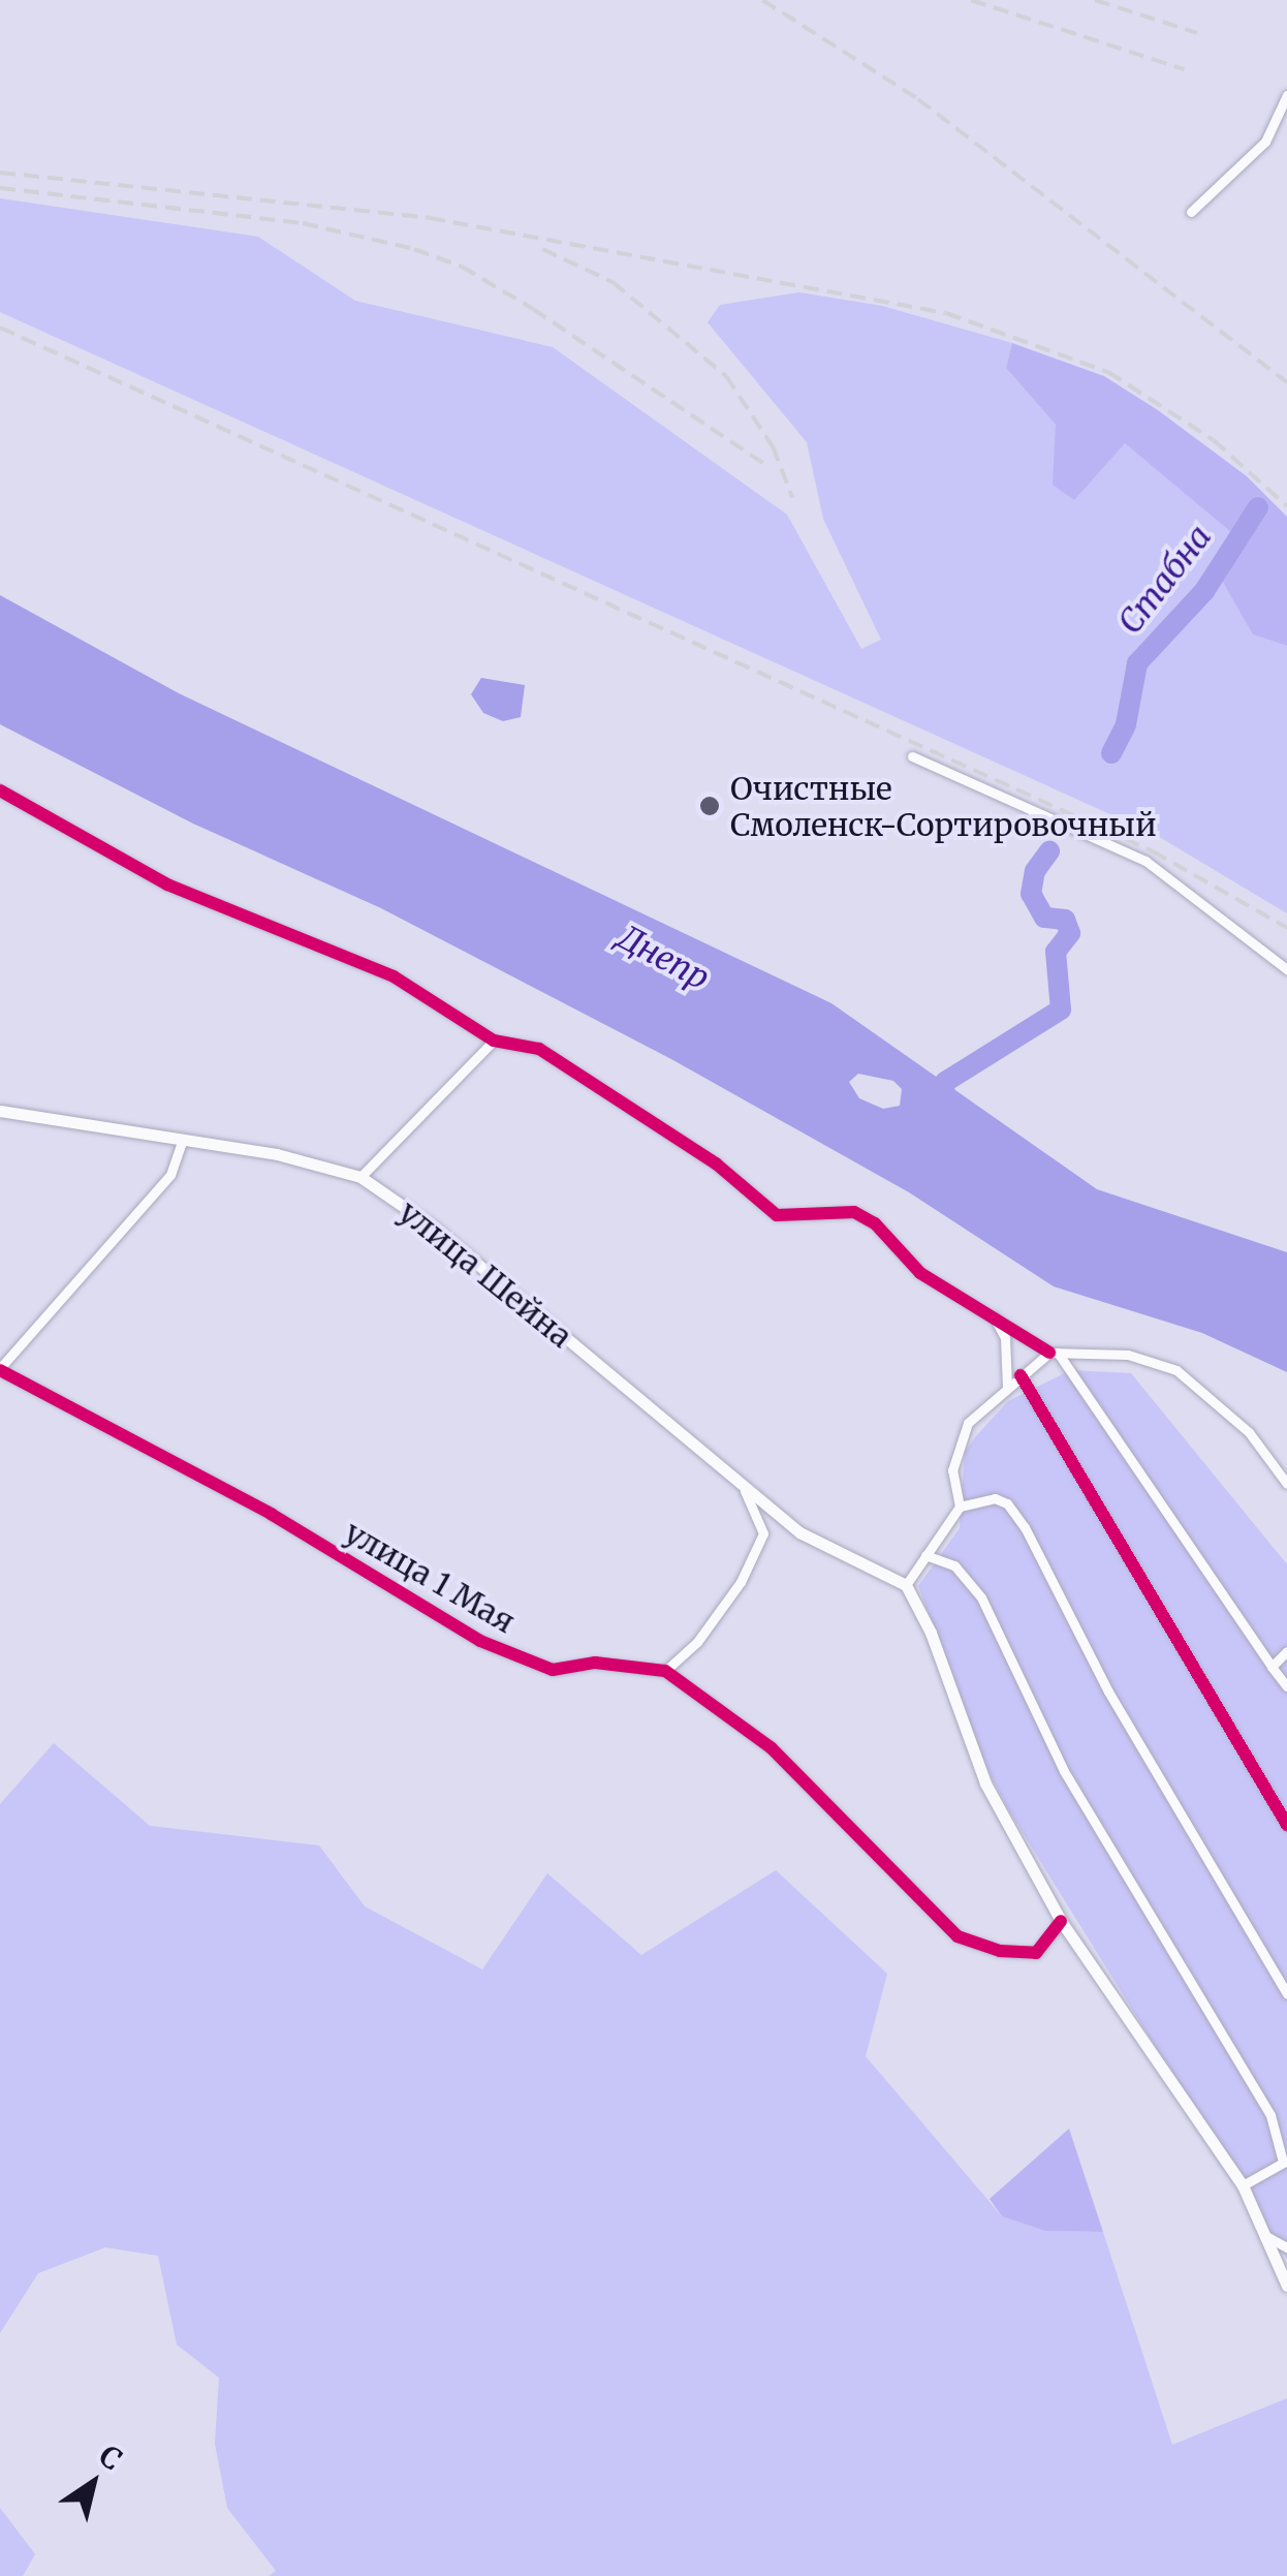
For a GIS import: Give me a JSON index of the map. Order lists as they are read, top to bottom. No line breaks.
{"streets":{"street":["улица Шейна","улица 1 Мая"]},"water":["Стабна","Днепр"],"places":["Очистные Смоленск-Сортировочный"],"north":"top right"}
